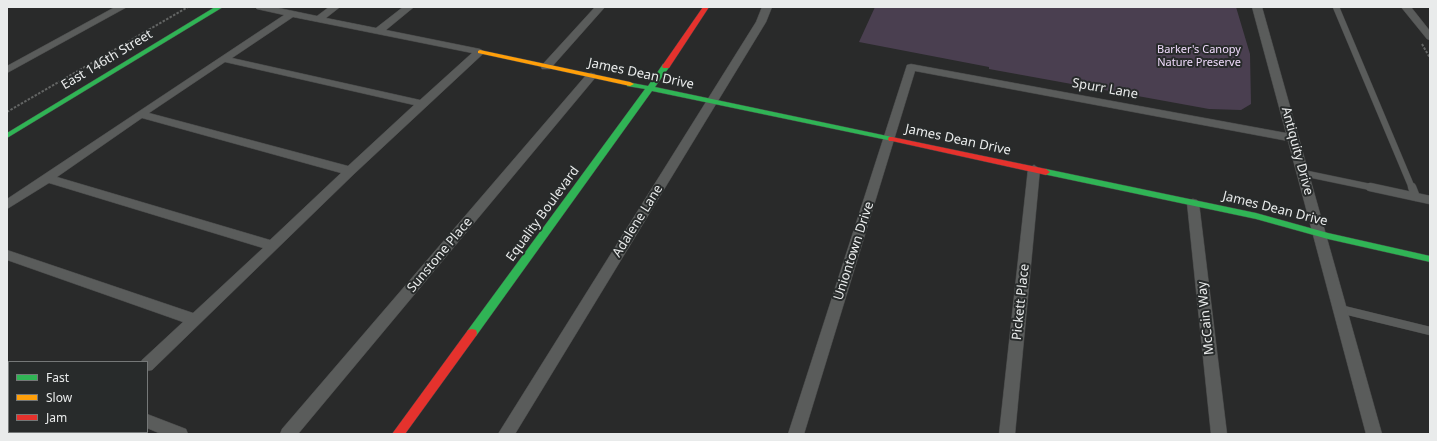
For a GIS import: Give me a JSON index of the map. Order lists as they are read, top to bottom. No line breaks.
{"streets":{"street":["East 146th Street","James Dean Drive","Spurr Lane","Antiquity Drive","Equality Boulevard","Adalene Lane","Uniontown Drive","Sunstone Place","Pickett Place","McCain Way"]},"crossings":[["James Dean Drive","Antiquity Drive"],["James Dean Drive","Equality Boulevard"],["James Dean Drive","Adalene Lane"],["James Dean Drive","Uniontown Drive"],["James Dean Drive","Sunstone Place"],["James Dean Drive","Pickett Place"],["James Dean Drive","McCain Way"],["Spurr Lane","Antiquity Drive"],["Spurr Lane","Uniontown Drive"]],"parks":["Barker's Canopy Nature Preserve"],"legend":["Fast","Slow","Jam"]}
